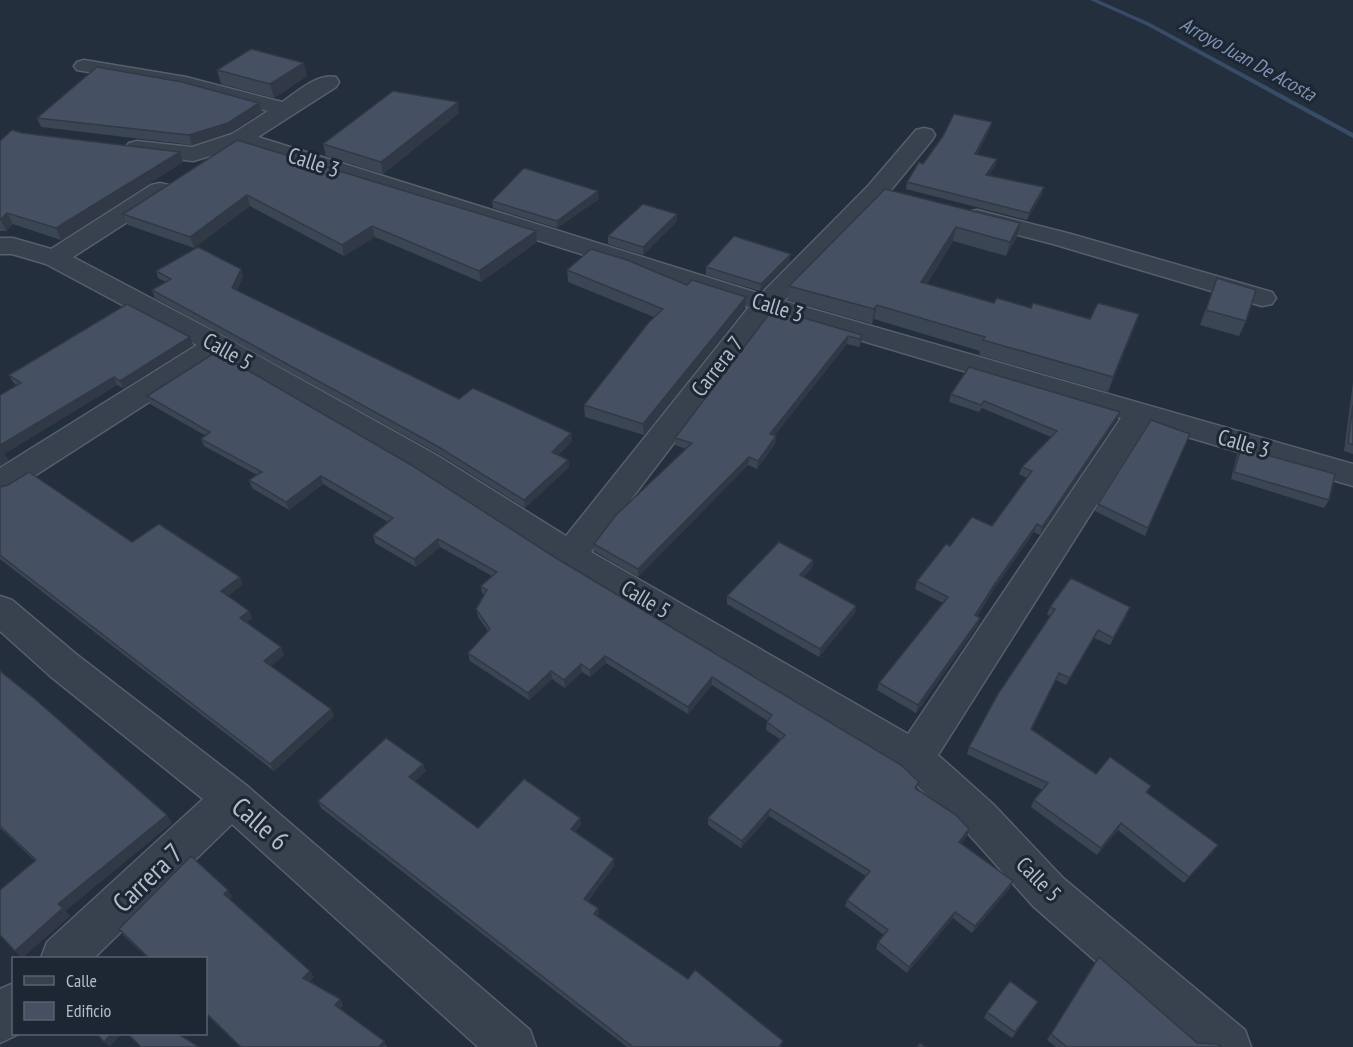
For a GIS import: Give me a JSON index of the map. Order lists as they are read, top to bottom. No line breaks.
{"streets":{"street":["Calle 3","Calle 5","Carrera 7","Calle 6"]},"crossings":[["Calle 3","Carrera 7"],["Calle 5","Carrera 7"],["Carrera 7","Calle 6"]],"water":["Arroyo Juan De Acosta"],"legend":["Calle","Edificio"]}
